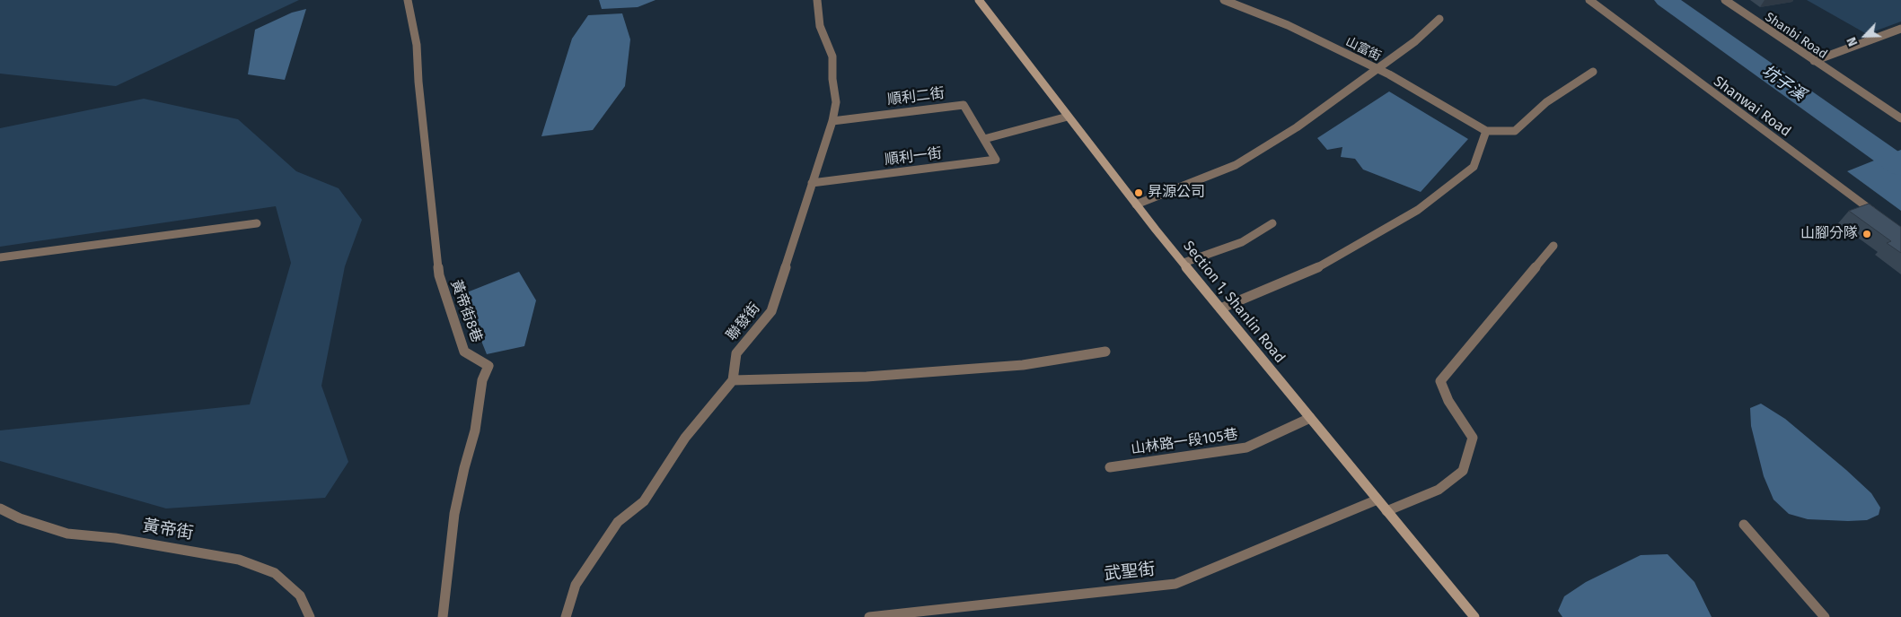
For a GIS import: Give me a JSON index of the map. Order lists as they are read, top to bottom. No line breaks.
{"streets":{"main road":["Section 1, Shanlin Road"],"street":["Shanbi Road","山富街","順利二街","Shanwai Road","順利一街","黃帝街8巷","聯發街","山林路一段105巷","黃帝街","武聖街"]},"crossings":[["順利二街","順利一街"],["順利二街","聯發街"],["順利一街","聯發街"],["Section 1, Shanlin Road","山林路一段105巷"],["Section 1, Shanlin Road","武聖街"]],"water":["坑子溪"],"places":["昇源公司","山腳分隊"],"north":"bottom left"}
